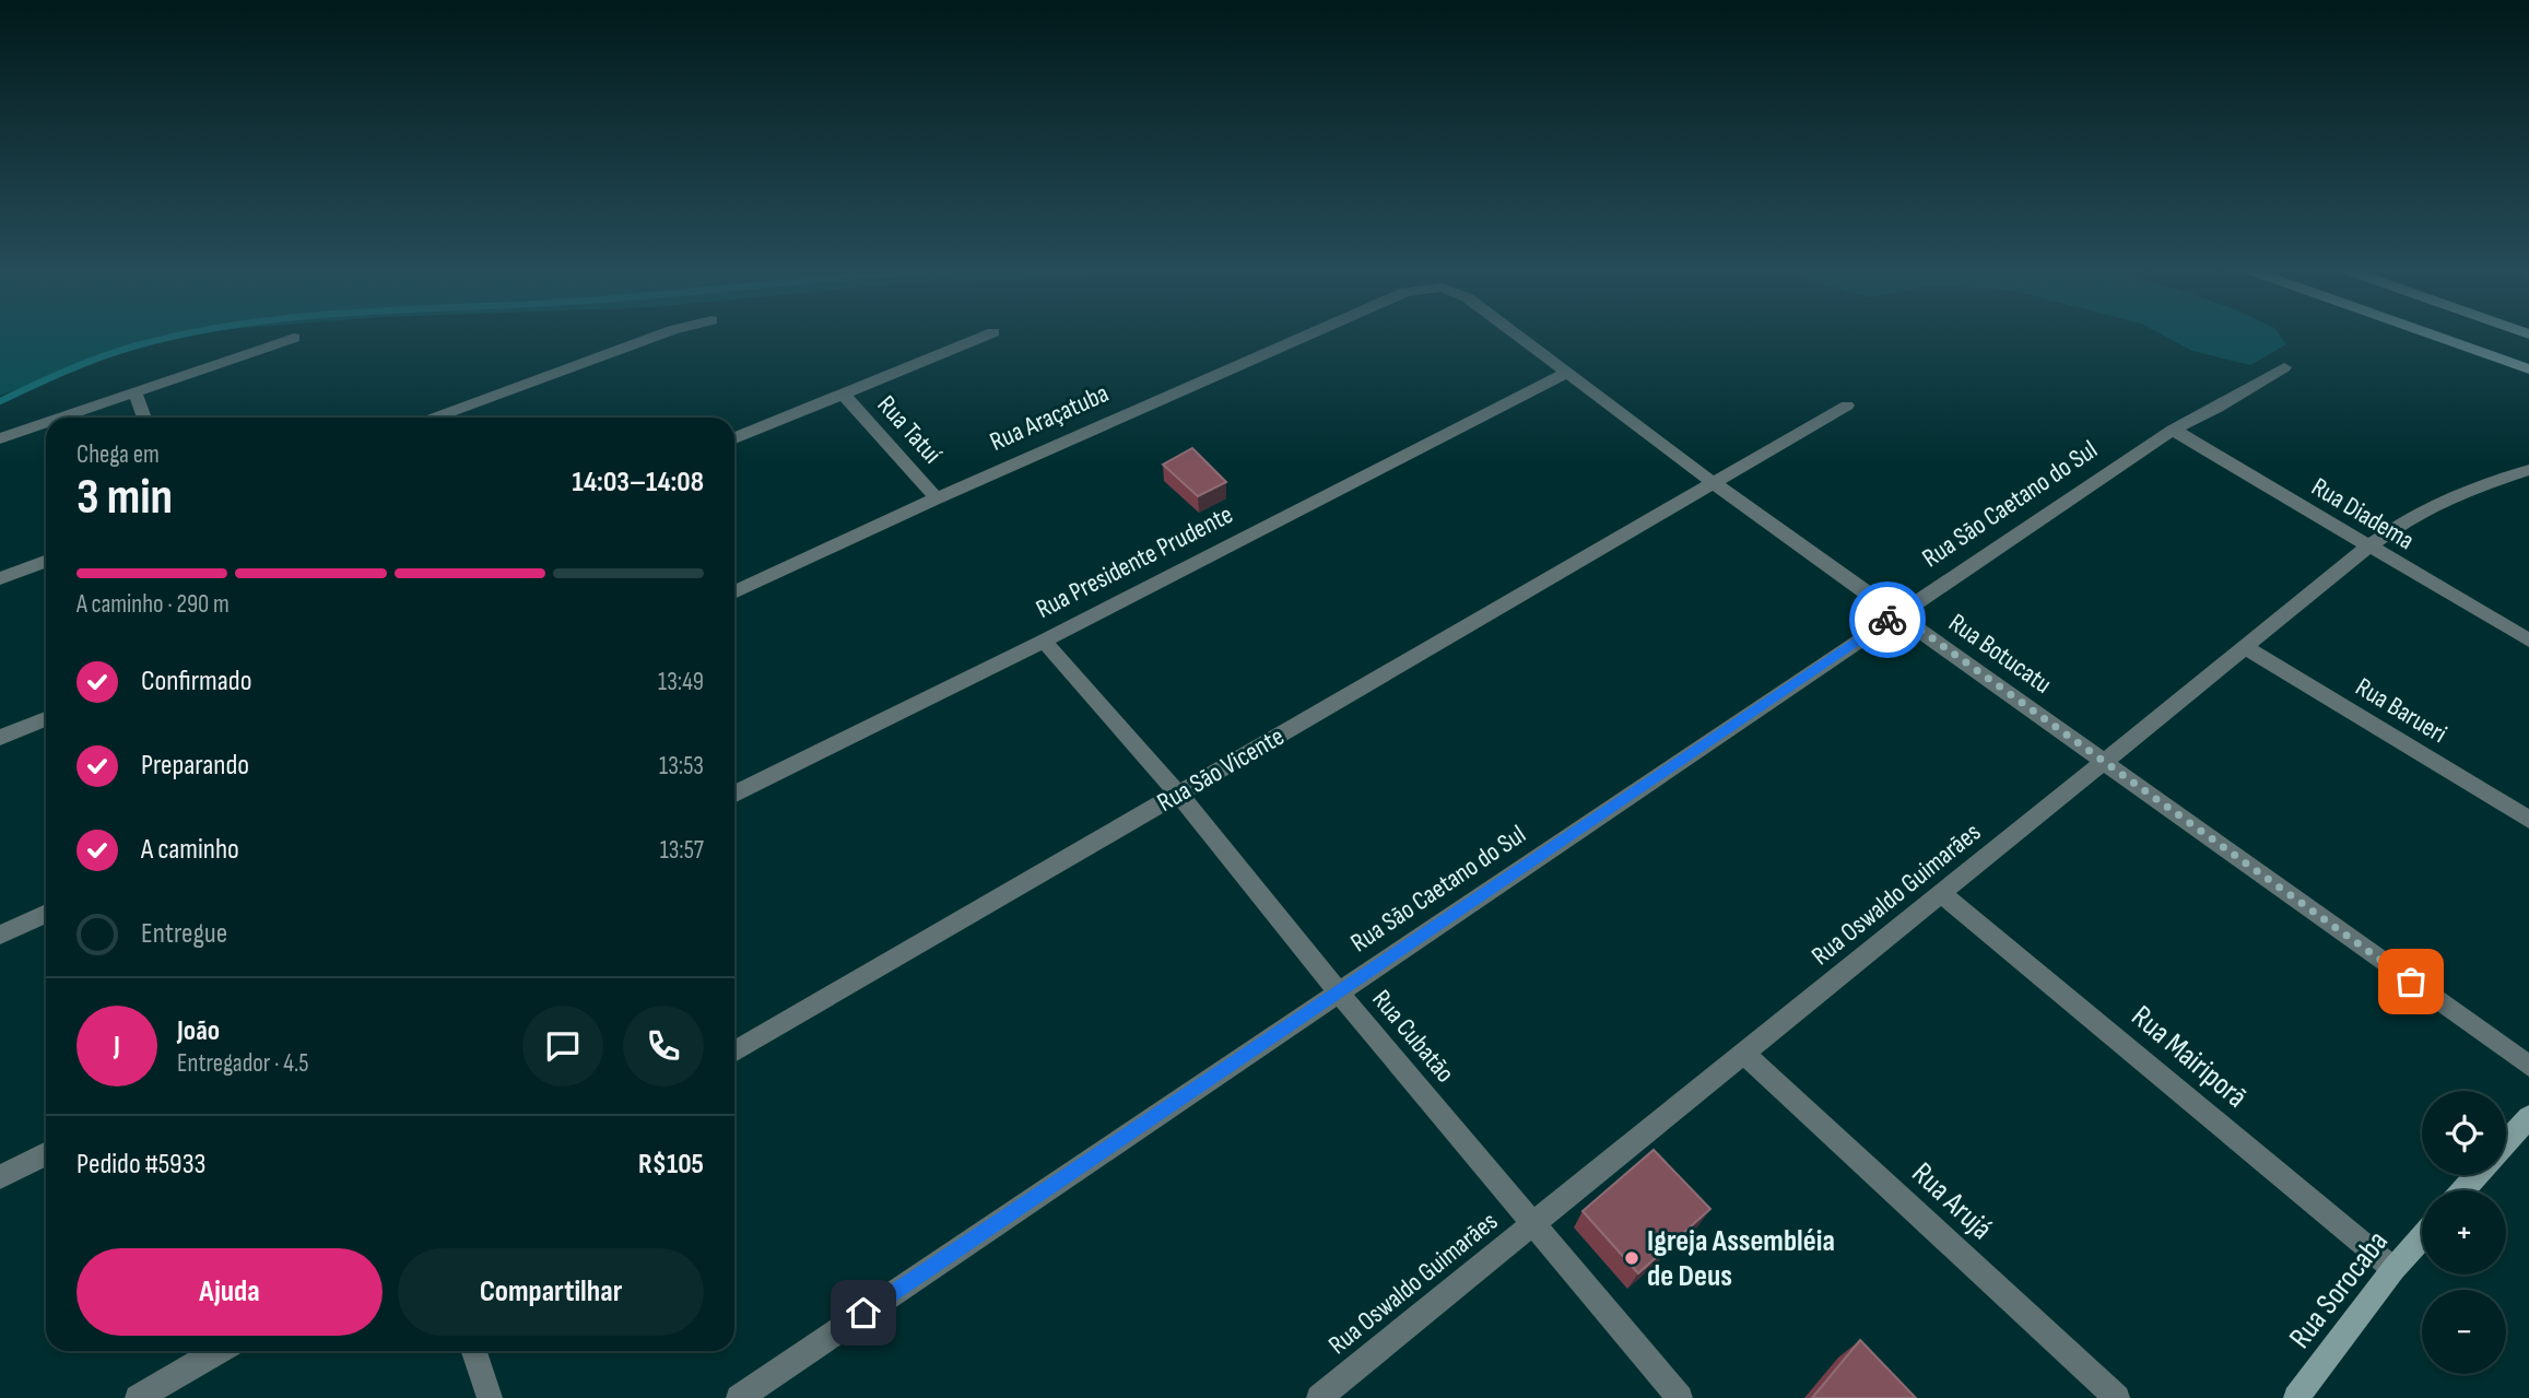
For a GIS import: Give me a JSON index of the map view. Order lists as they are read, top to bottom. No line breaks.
{"streets":{"main road":["Rua Sorocaba"],"street":["Rua Araçatuba","Rua Tatuí","Rua São Caetano do Sul","Rua Diadema","Rua Presidente Prudente","Rua Botucatu","Rua Barueri","Rua São Vicente","Rua Oswaldo Guimarães","Rua Cubatão","Rua Mairiporã","Rua Arujá"]},"crossings":[["Rua Araçatuba","Rua Tatuí"],["Rua São Caetano do Sul","Rua Diadema"],["Rua São Caetano do Sul","Rua Botucatu"],["Rua São Caetano do Sul","Rua Cubatão"],["Rua Diadema","Rua Oswaldo Guimarães"],["Rua Presidente Prudente","Rua Botucatu"],["Rua Presidente Prudente","Rua Cubatão"],["Rua Botucatu","Rua São Vicente"],["Rua Botucatu","Rua Oswaldo Guimarães"],["Rua Barueri","Rua Oswaldo Guimarães"],["Rua São Vicente","Rua Cubatão"],["Rua Oswaldo Guimarães","Rua Cubatão"],["Rua Oswaldo Guimarães","Rua Mairiporã"],["Rua Oswaldo Guimarães","Rua Arujá"],["Rua Mairiporã","Rua Sorocaba"]],"places":["Igreja Assembléia de Deus"],"page":{"heading":["3 min","Chega em","14:03–14:08"],"panel":["João","Entregador · 4.5","Pedido #5933","R$105"],"bar":"A caminho · 290 m","list":[["Confirmado","13:49"],["Preparando","13:53"],["A caminho","13:57"],"Entregue"],"round":"J","map_buttons":["+","−"],"buttons":["Ajuda","Compartilhar"]}}
